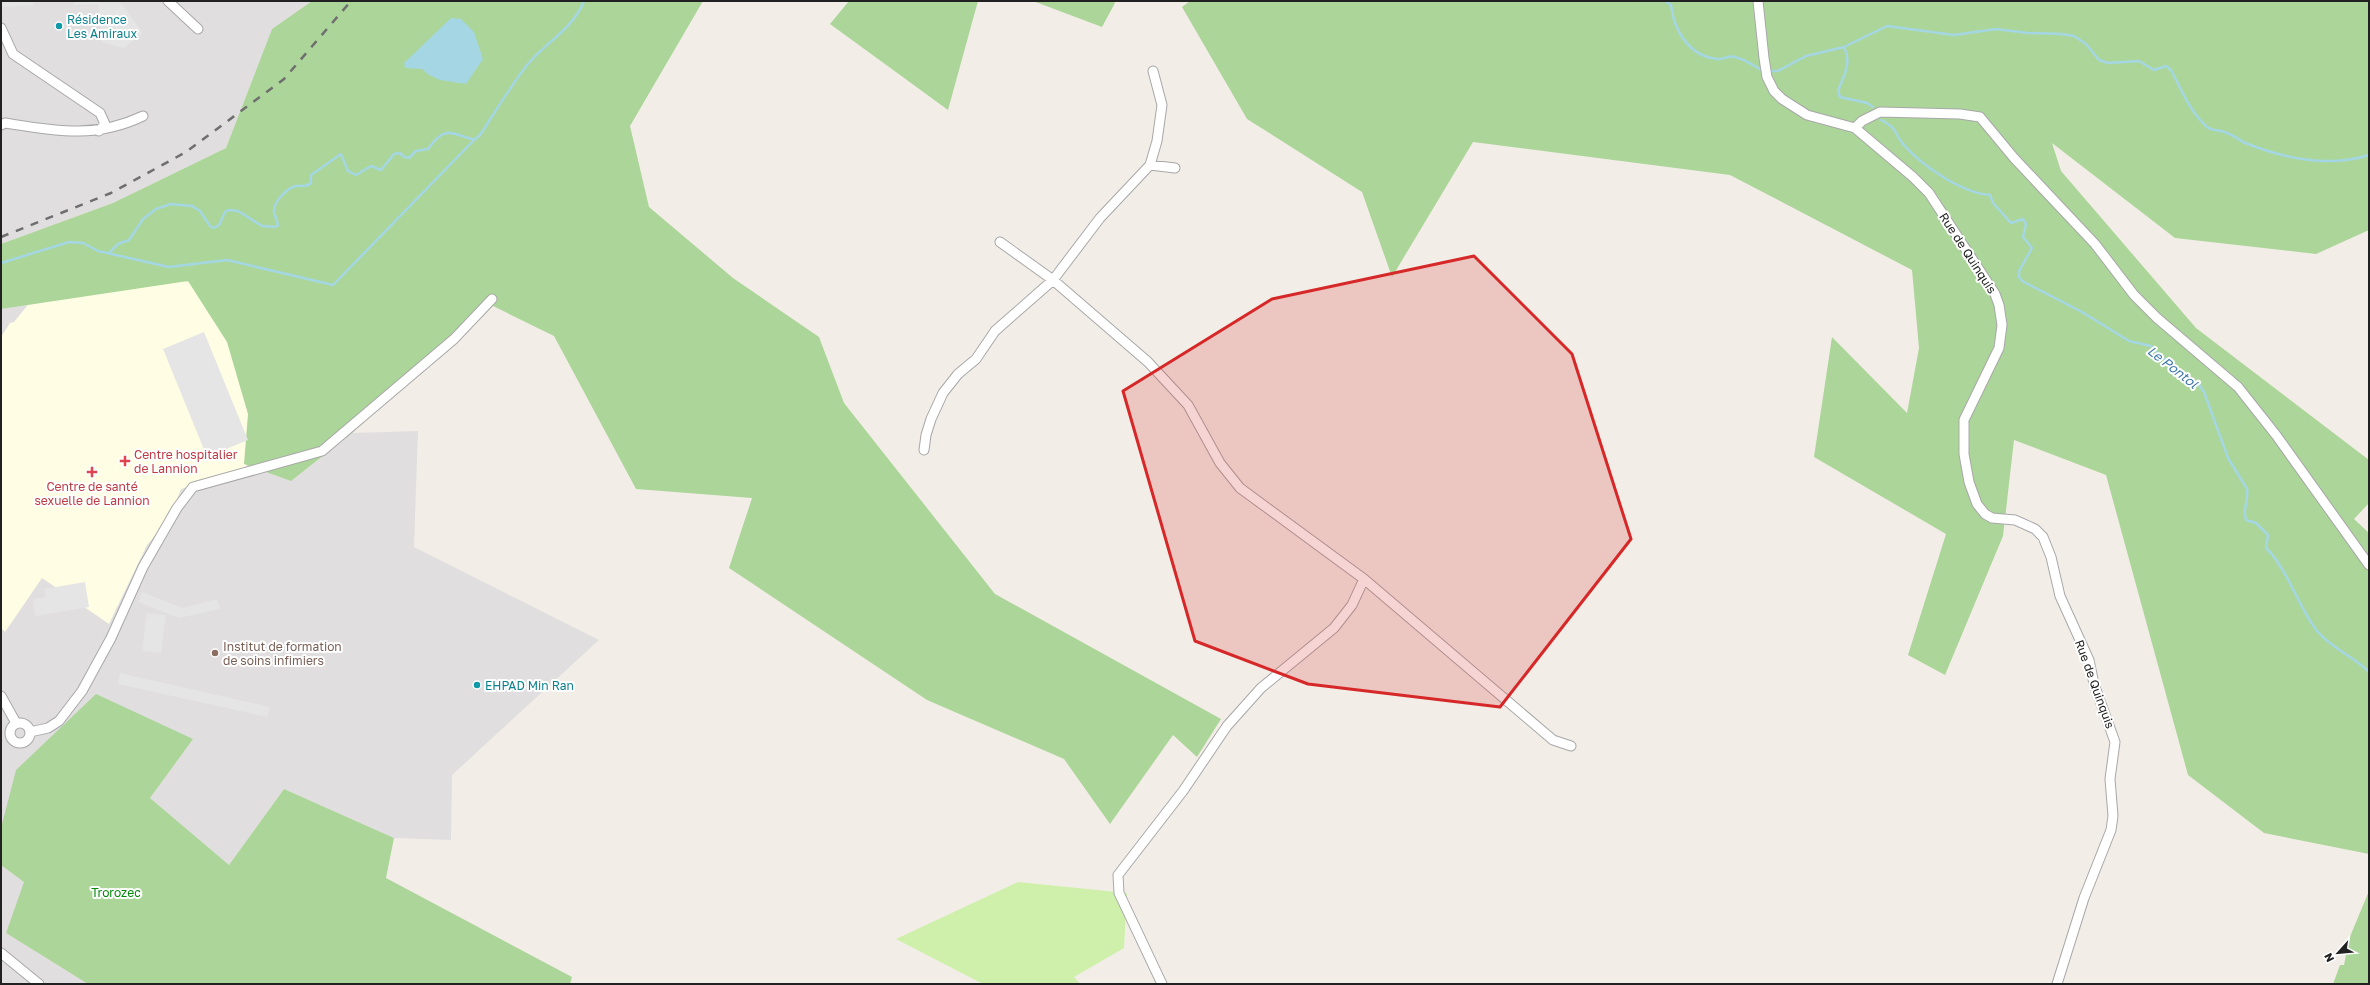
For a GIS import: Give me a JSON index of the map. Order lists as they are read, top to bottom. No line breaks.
{"streets":{"street":["Rue de Quinquis"]},"water":["Le Pontol"],"parks":["Trorozec"],"places":{"other":["Résidence Les Amiraux","Institut de formation de soins infimiers","EHPAD Min Ran"],"health":["Centre hospitalier de Lannion","Centre de santé sexuelle de Lannion"]},"north":"bottom left"}
